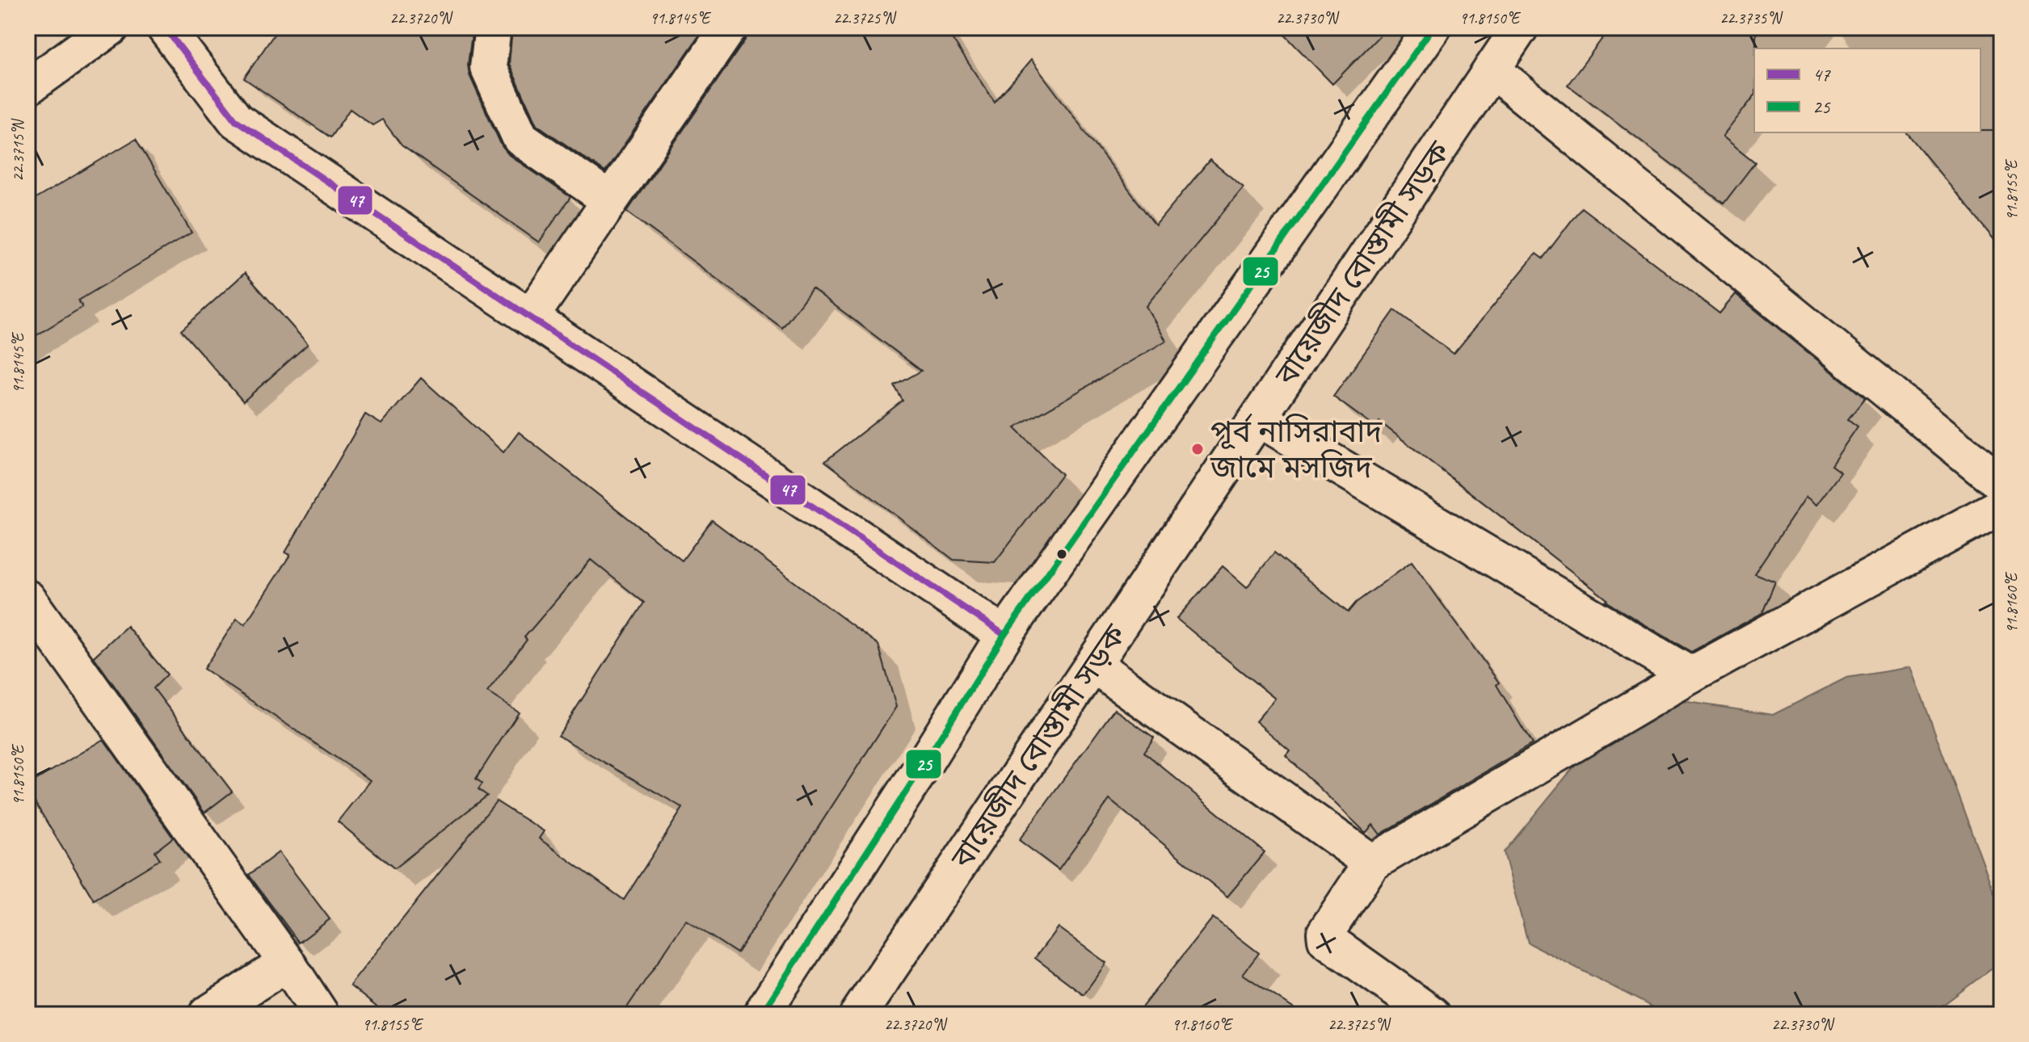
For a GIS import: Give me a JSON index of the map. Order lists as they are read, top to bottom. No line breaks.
{"streets":{"street":["বায়েজীদ বোস্তামী সড়ক"]},"places":["পূর্ব নাসিরাবাদ জামে মসজিদ"],"lines":["transit line 47","transit line 25"],"legend":["47","25"],"coordinates":["22.3720°N","91.8145°E","22.3725°N","22.3730°N","91.8150°E","22.3735°N","22.3715°N","91.8155°E","91.8160°E"]}
